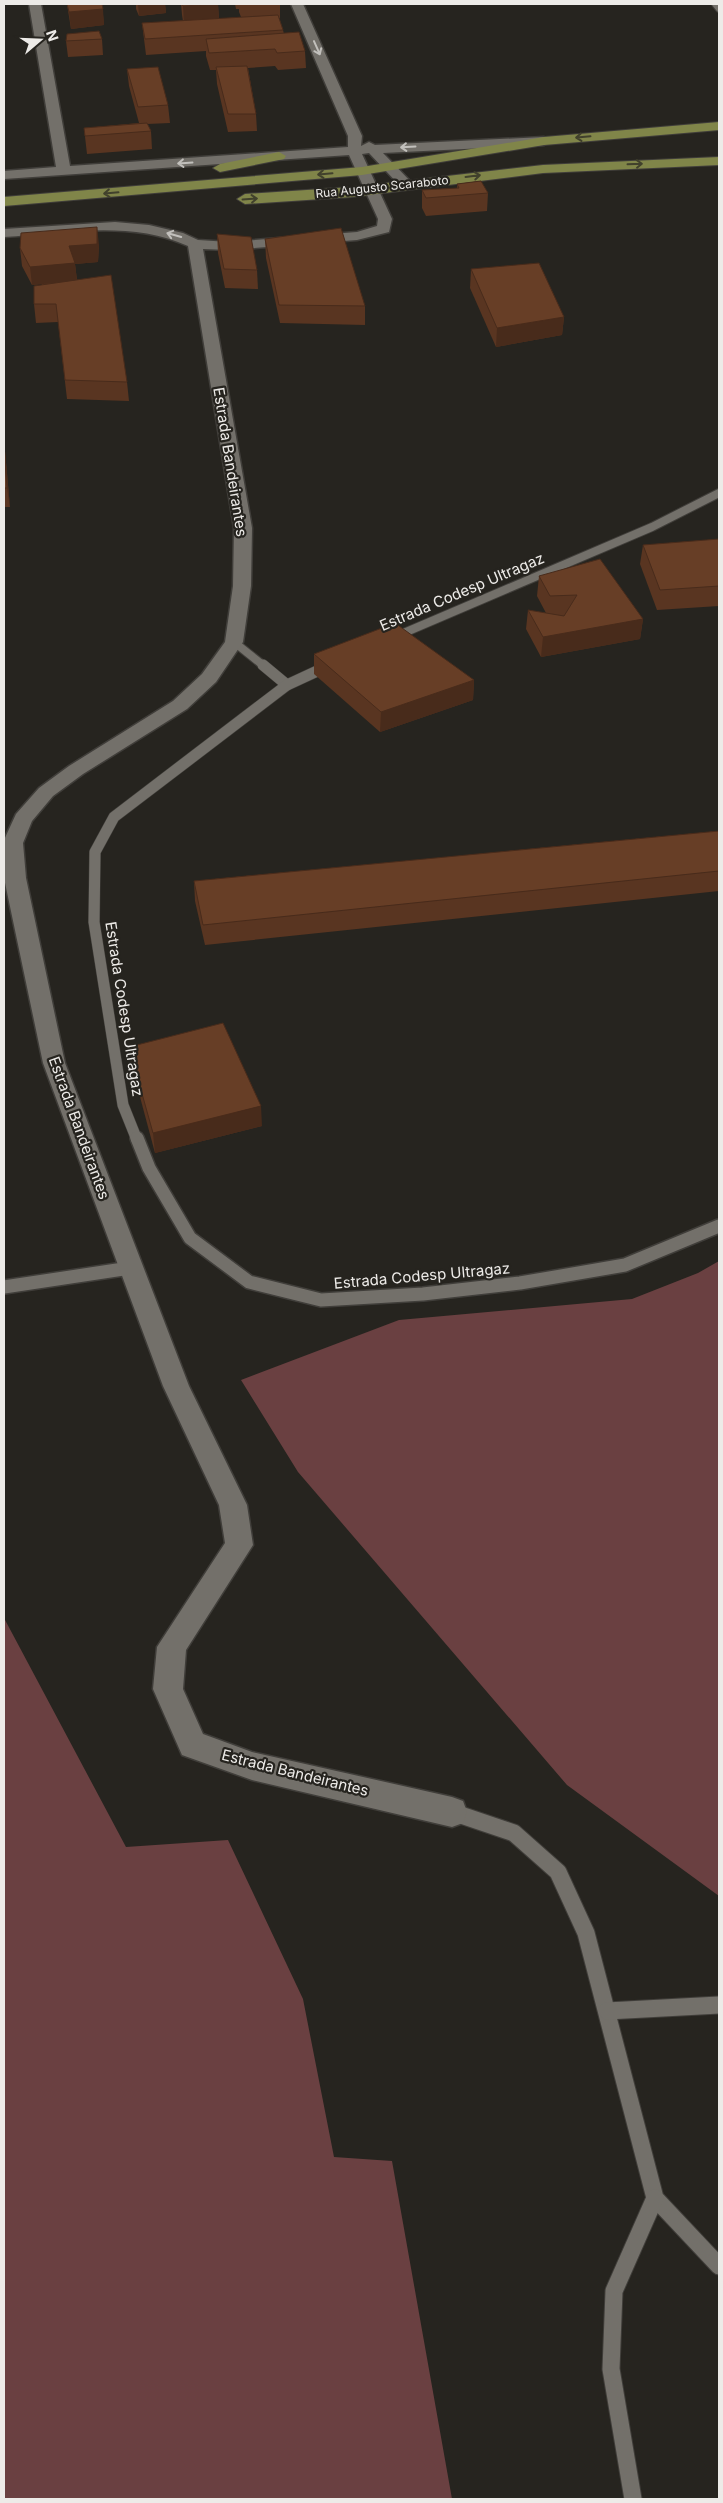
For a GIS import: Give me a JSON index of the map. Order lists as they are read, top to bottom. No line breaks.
{"streets":{"main road":["Rua Augusto Scaraboto"],"street":["Estrada Bandeirantes"],"lane":["Estrada Codesp Ultragaz"]},"north":"right"}
